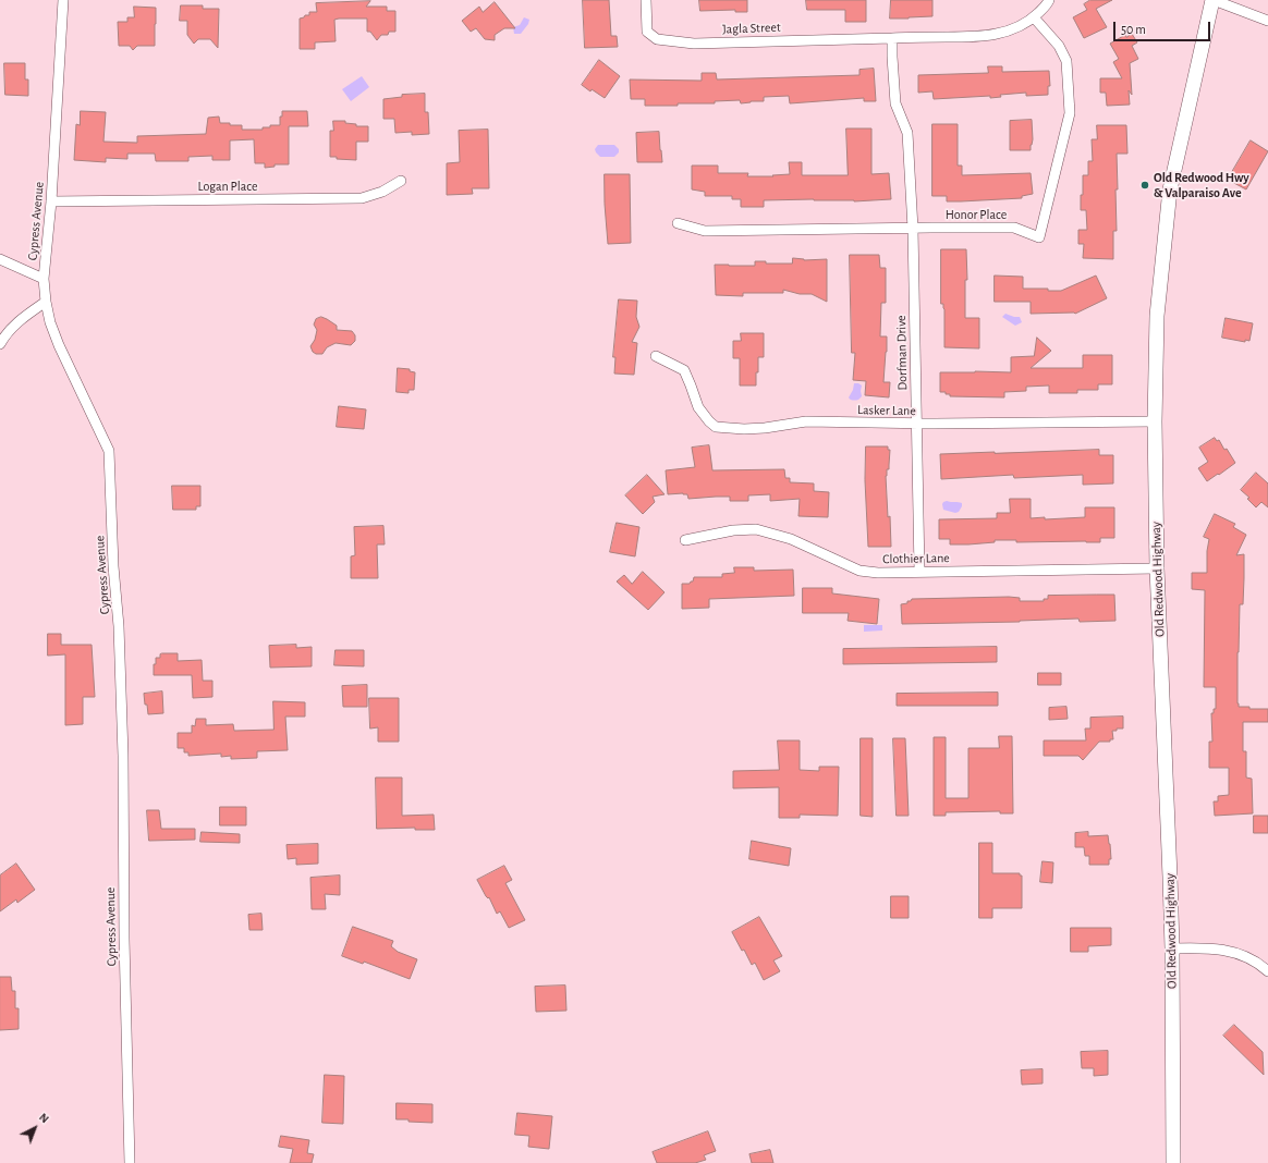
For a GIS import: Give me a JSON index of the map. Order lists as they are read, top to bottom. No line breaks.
{"streets":{"main road":["Old Redwood Highway"],"street":["Jagla Street","Logan Place","Honor Place","Cypress Avenue","Dorfman Drive","Lasker Lane","Clothier Lane"]},"crossings":[["Jagla Street","Honor Place"],["Jagla Street","Dorfman Drive"],["Logan Place","Cypress Avenue"],["Honor Place","Dorfman Drive"],["Dorfman Drive","Lasker Lane"],["Dorfman Drive","Clothier Lane"],["Lasker Lane","Old Redwood Highway"],["Clothier Lane","Old Redwood Highway"]],"places":["Old Redwood Hwy & Valparaiso Ave"],"scale_bar":"50 m","north":"top right"}
